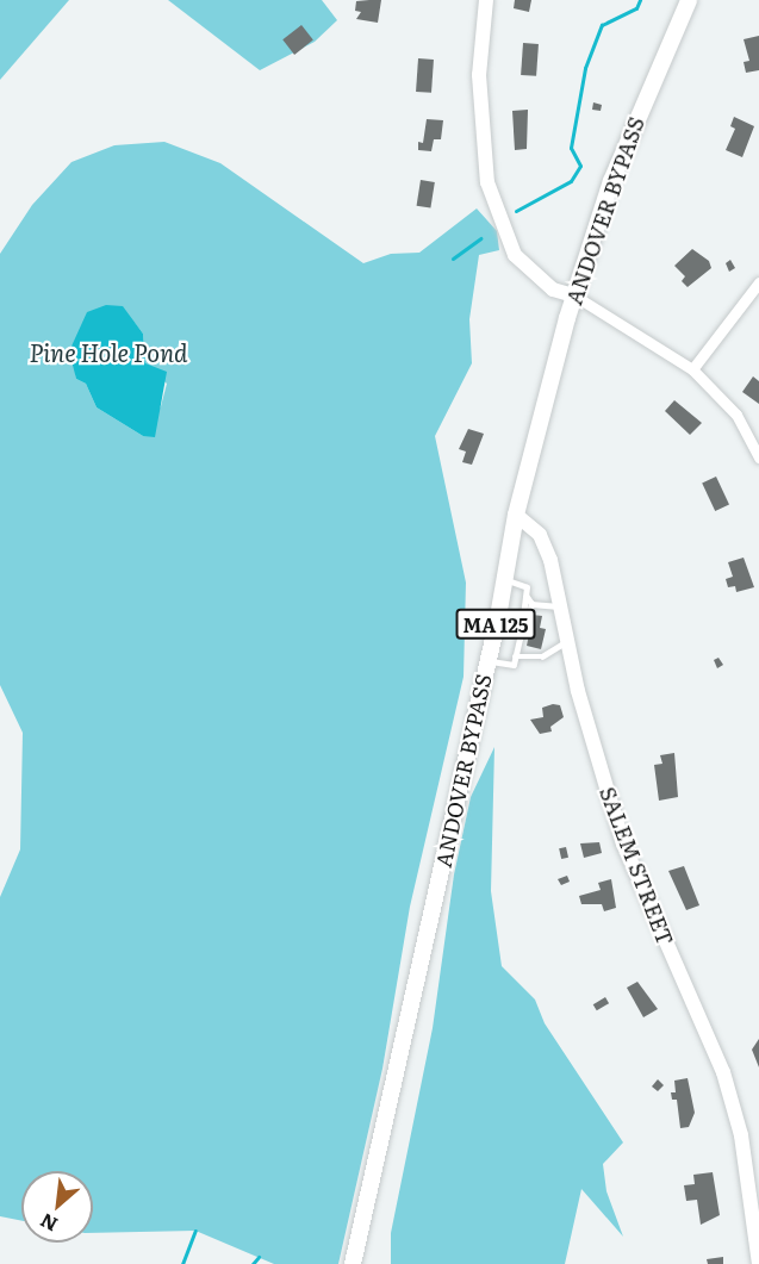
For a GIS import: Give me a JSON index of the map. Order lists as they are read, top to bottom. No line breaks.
{"streets":{"main road":["ANDOVER BYPASS","MA 125"],"street":["SALEM STREET"]},"crossings":[["ANDOVER BYPASS","SALEM STREET"]],"water":["Pine Hole Pond"],"north":"bottom left"}
